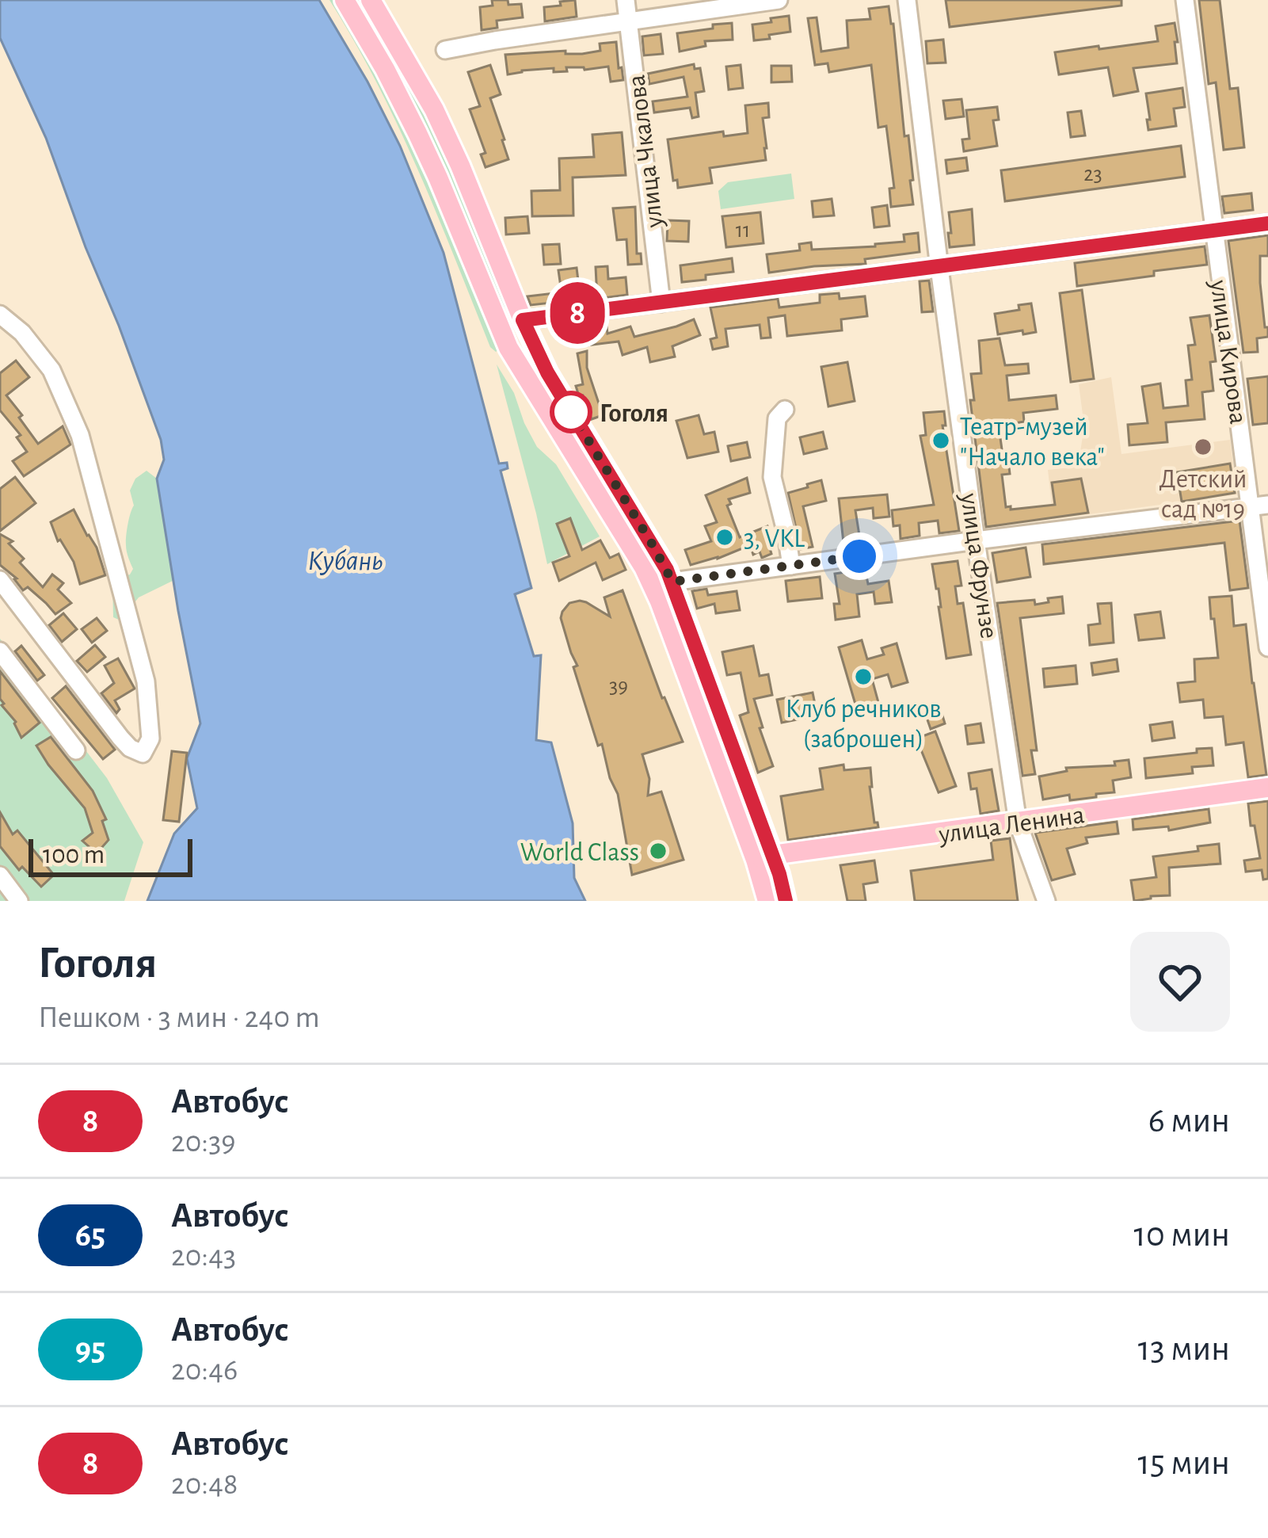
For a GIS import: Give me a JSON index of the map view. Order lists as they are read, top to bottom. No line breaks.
{"streets":{"main road":["улица Ленина"],"street":["улица Чкалова","улица Кирова","улица Фрунзе"]},"crossings":[["улица Фрунзе","улица Ленина"]],"water":["Кубань"],"places":["Гоголя","Театр-музей \"Начало века\"","Детский сад №19","3, VKL","Клуб речников (заброшен)","World Class"],"lines":["bus line 8"],"house_numbers":["23","11","39"],"scale_bar":"100 m","page":{"on_map":"8","scale":"100 m","heading":["Гоголя","Пешком · 3 мин · 240 m"],"list":[{"mark":"8","name":"Автобус","note":"20:39","value":"6 мин"},{"mark":"65","name":"Автобус","note":"20:43","value":"10 мин"},{"mark":"95","name":"Автобус","note":"20:46","value":"13 мин"},{"mark":"8","name":"Автобус","note":"20:48","value":"15 мин"}]}}
